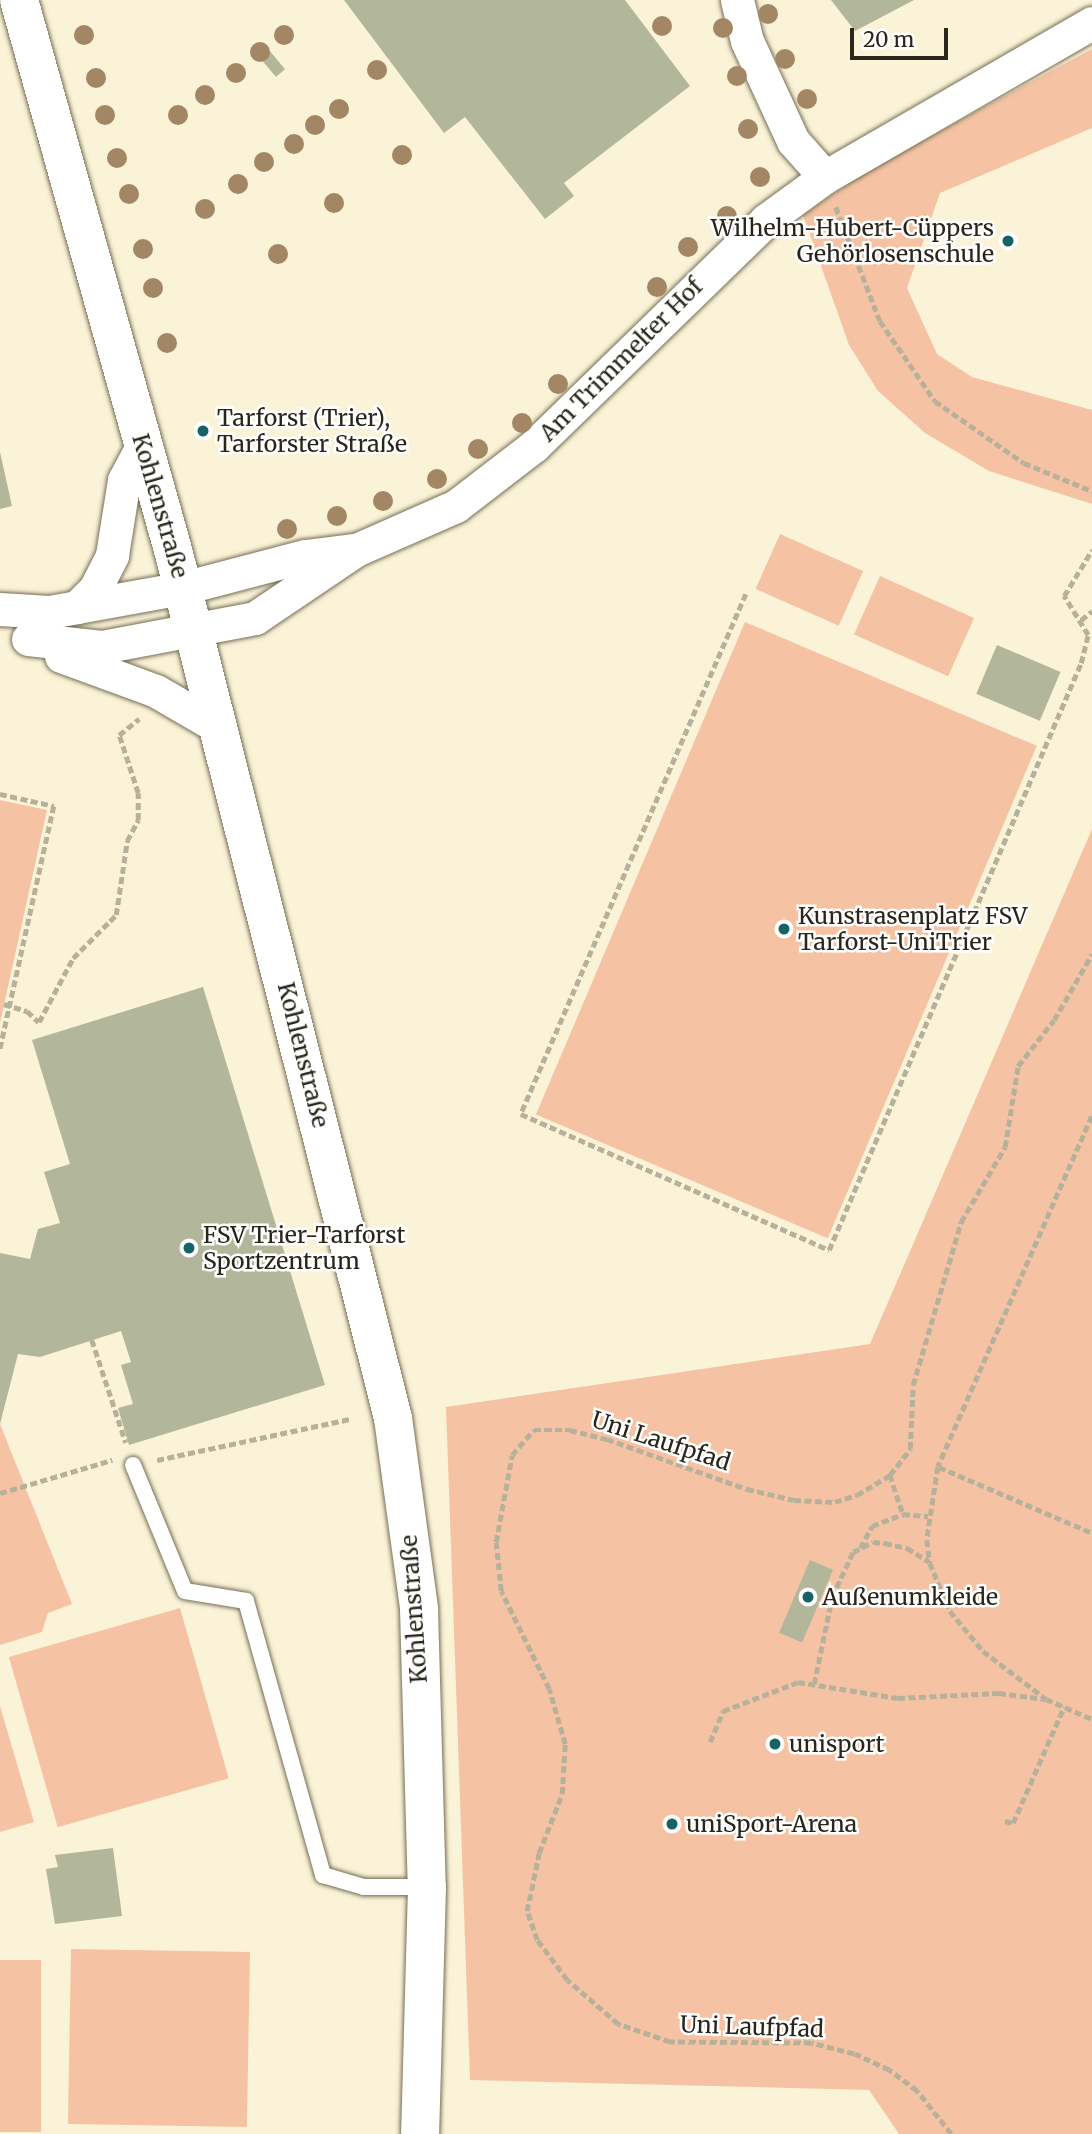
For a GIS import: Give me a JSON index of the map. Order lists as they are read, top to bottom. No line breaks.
{"streets":{"main road":["Kohlenstraße"],"street":["Am Trimmelter Hof"],"path":["Uni Laufpfad"]},"crossings":[["Am Trimmelter Hof","Kohlenstraße"]],"places":["Wilhelm-Hubert-Cüppers Gehörlosenschule","Tarforst (Trier), Tarforster Straße","Kunstrasenplatz FSV Tarforst-UniTrier","FSV Trier-Tarforst Sportzentrum","Außenumkleide","unisport","uniSport-Arena"],"scale_bar":"20 m"}
